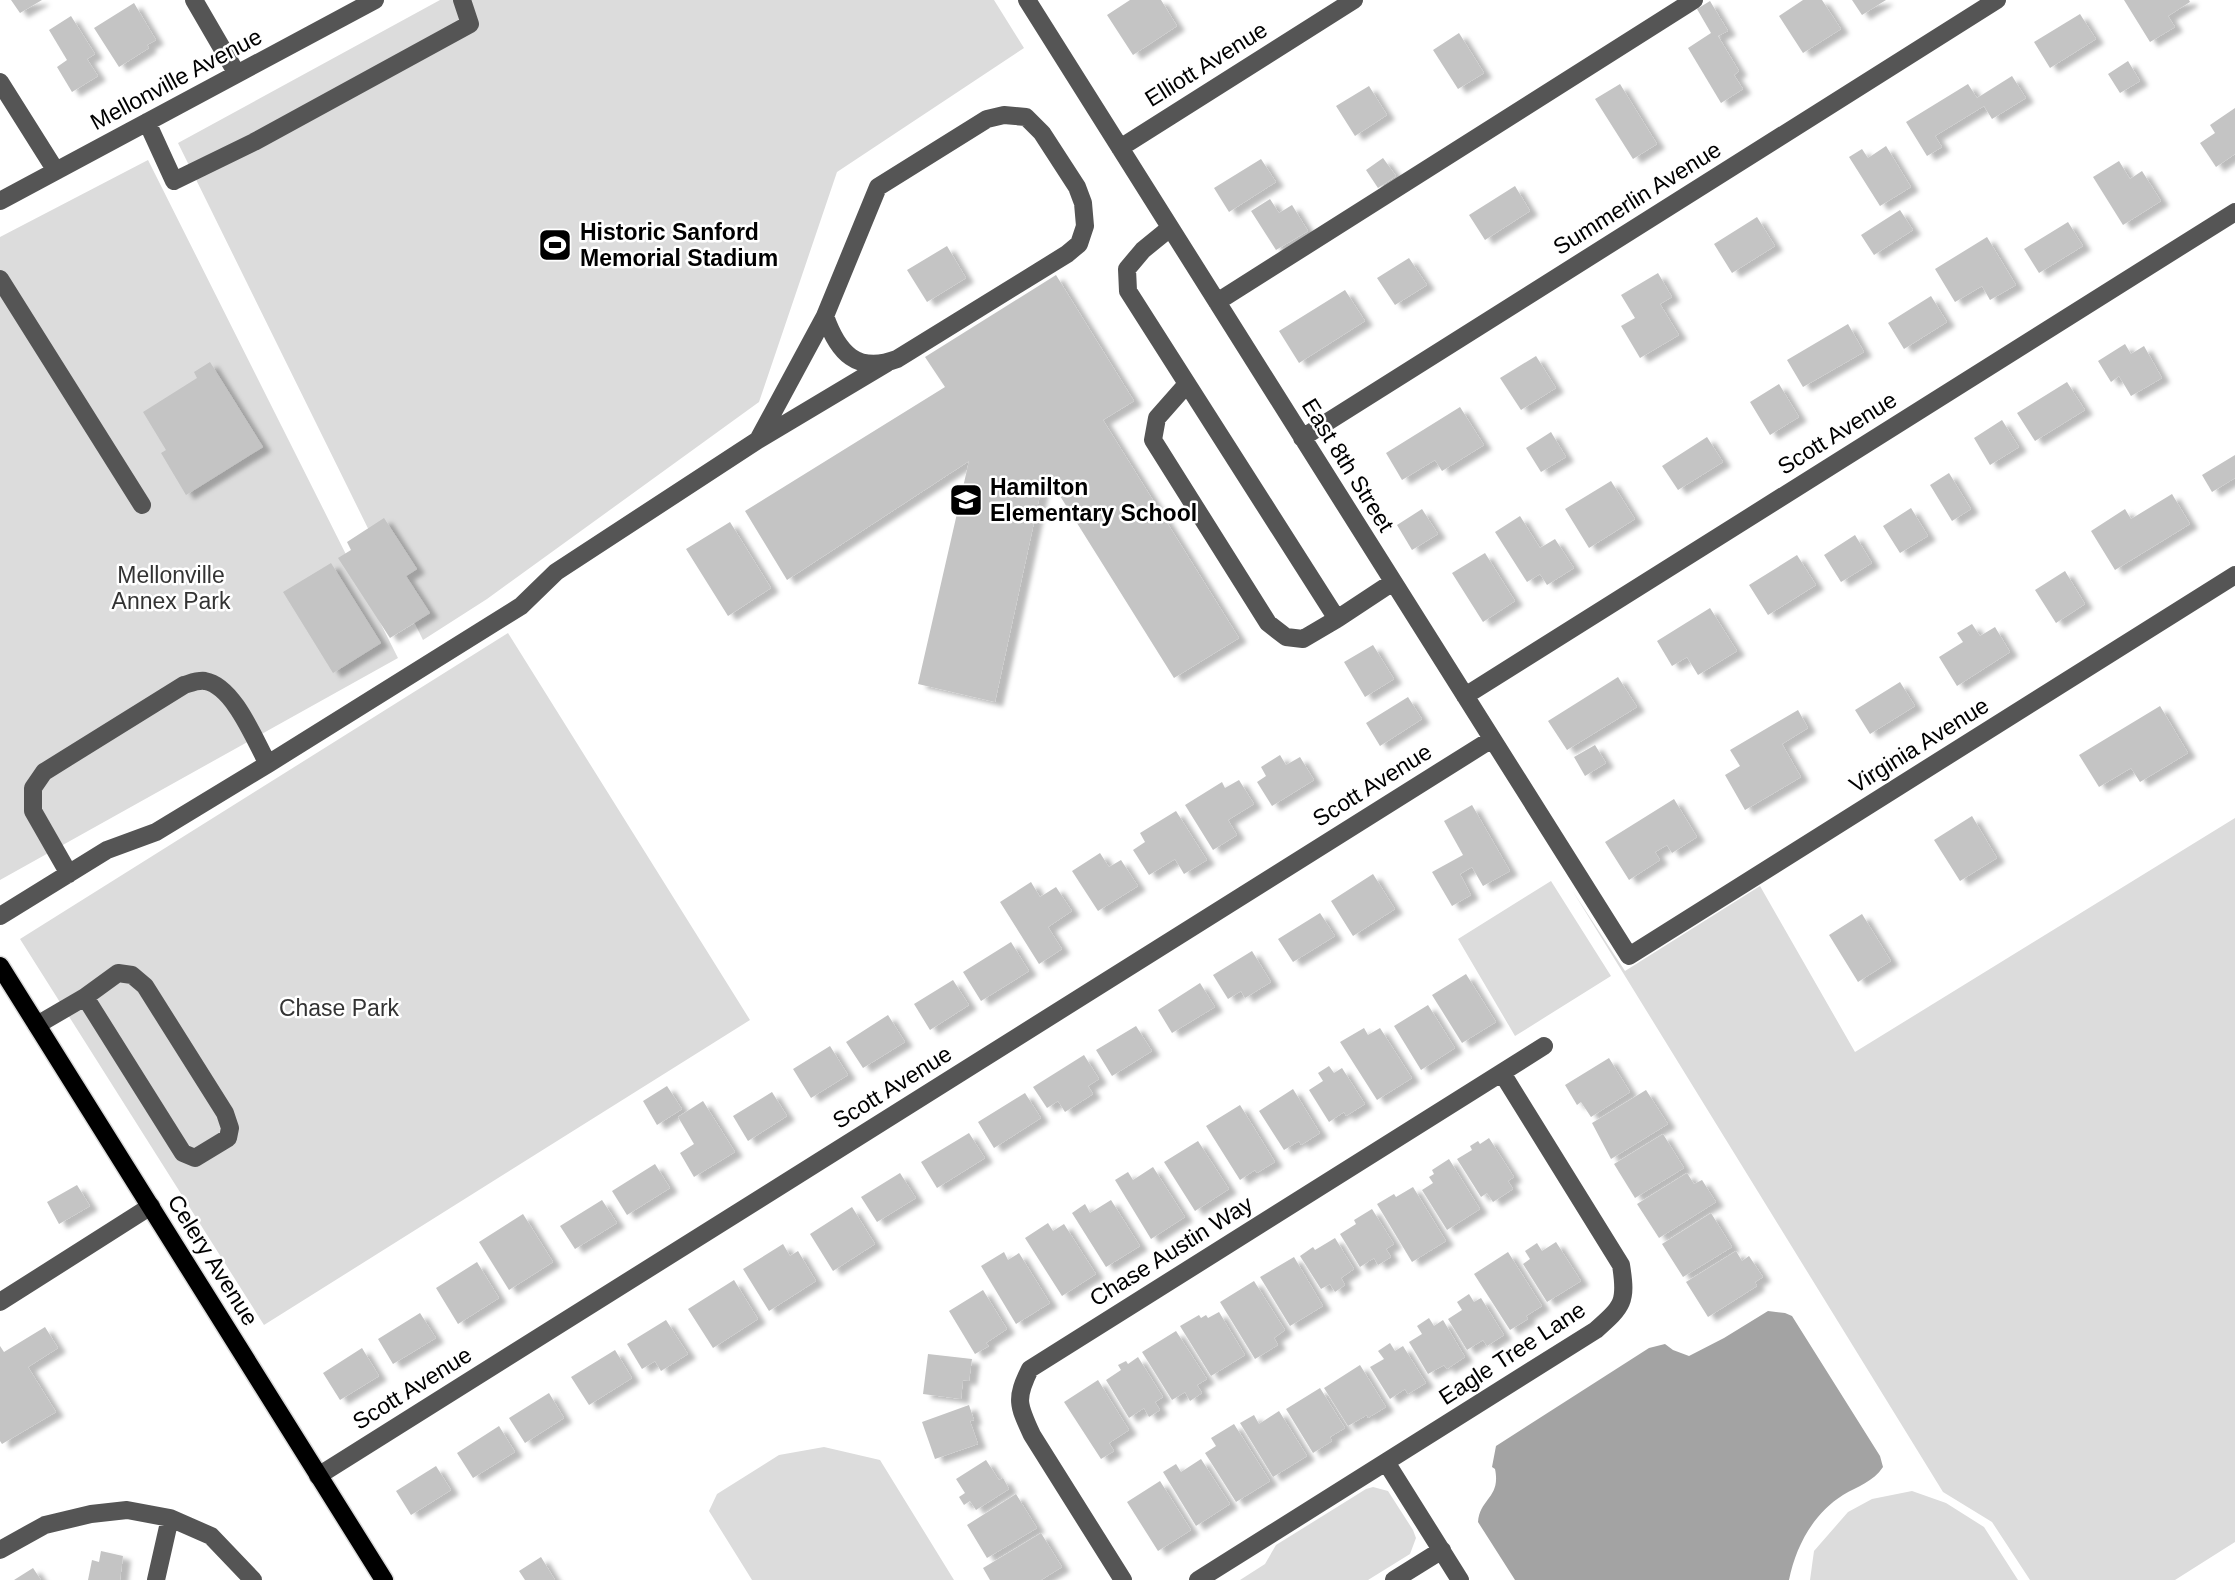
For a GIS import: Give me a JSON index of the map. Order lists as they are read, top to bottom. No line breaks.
{"streets":{"main road":["Celery Avenue"],"street":["Elliott Avenue","Mellonville Avenue","Summerlin Avenue","Scott Avenue","East 8th Street","Virginia Avenue","Chase Austin Way","Eagle Tree Lane"]},"crossings":[["Elliott Avenue","East 8th Street"],["Summerlin Avenue","East 8th Street"],["Scott Avenue","East 8th Street"],["Scott Avenue","Celery Avenue"],["East 8th Street","Virginia Avenue"],["Chase Austin Way","Eagle Tree Lane"]],"parks":["Mellonville Annex Park","Chase Park"],"places":{"sports":["Historic Sanford Memorial Stadium"],"school or university":["Hamilton Elementary School"]}}
